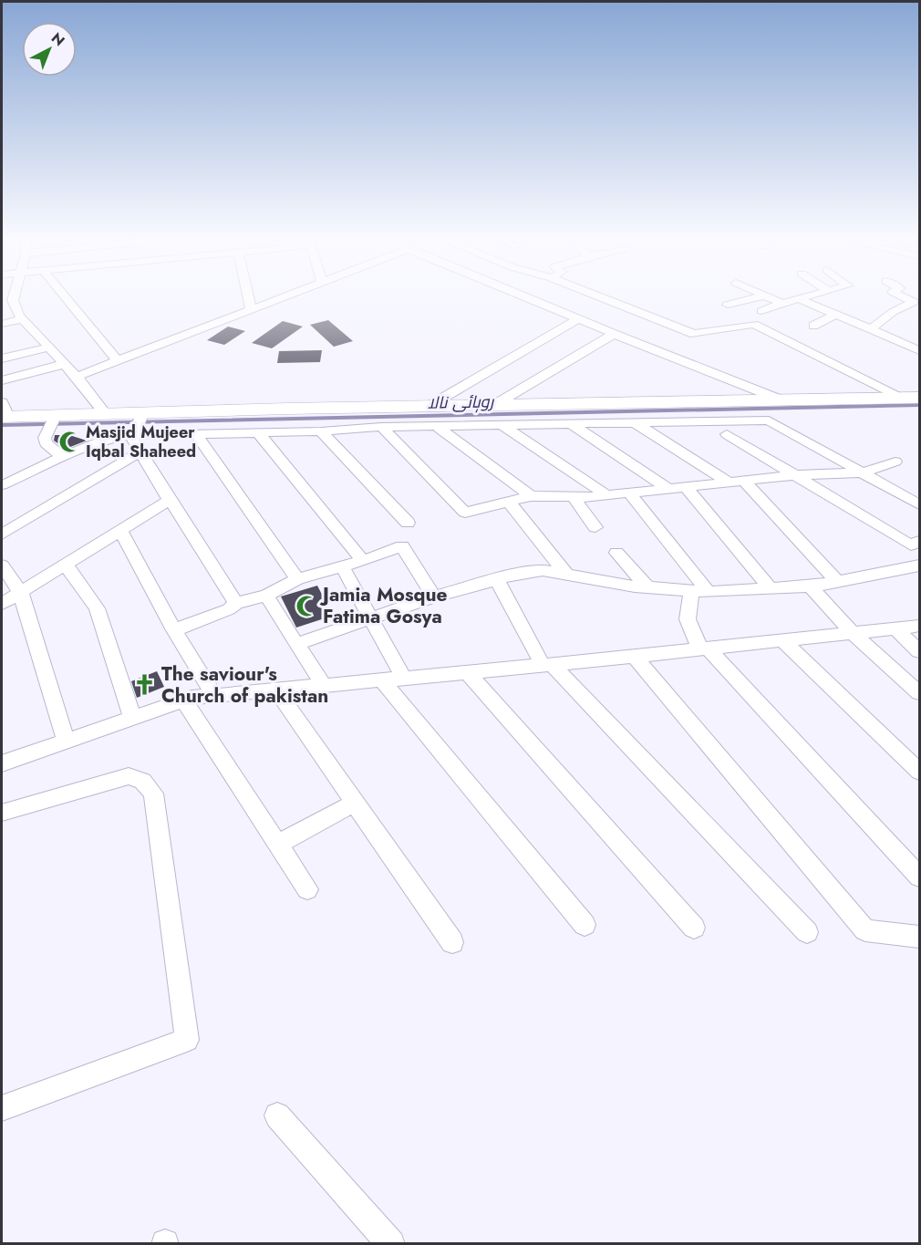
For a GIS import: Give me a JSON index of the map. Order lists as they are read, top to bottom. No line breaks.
{"water":["روہائی نالا"],"places":{"mosque":["Masjid Mujeer Iqbal Shaheed","Jamia Mosque Fatima Gosya"],"church":["The saviour's Church of pakistan"]},"north":"top right"}
